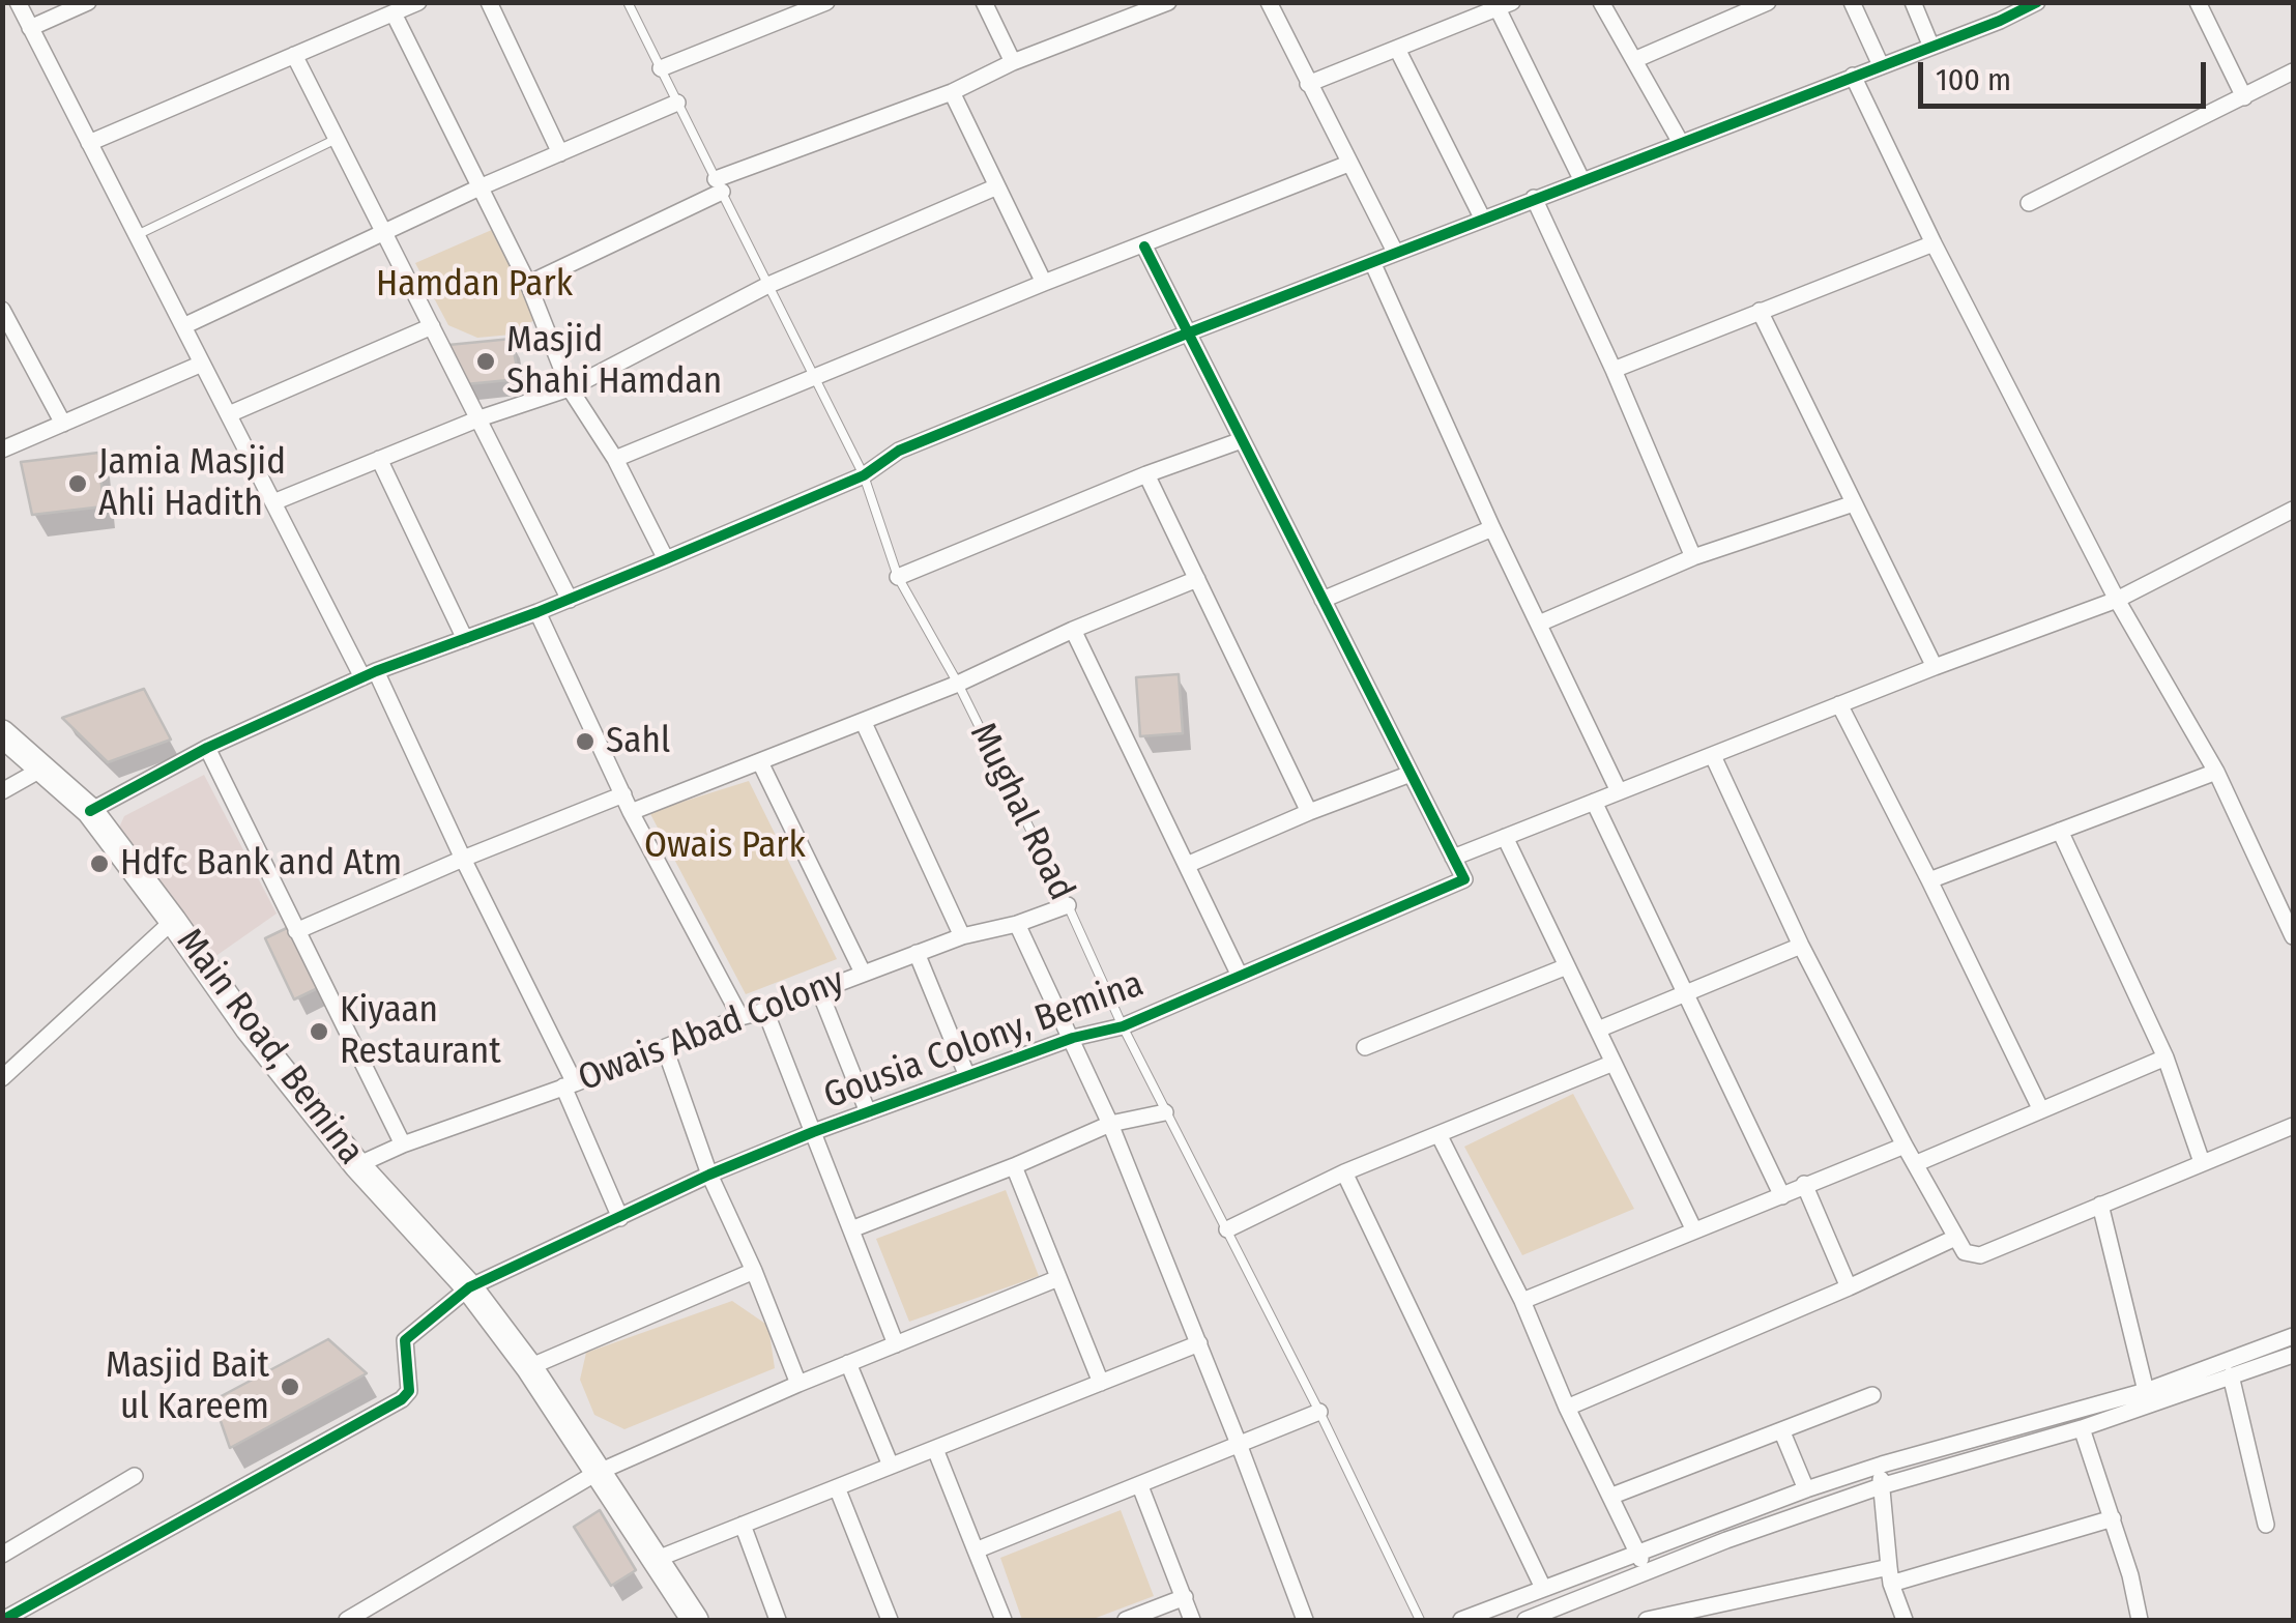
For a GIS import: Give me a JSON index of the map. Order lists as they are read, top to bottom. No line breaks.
{"streets":{"main road":["Main Road, Bemina"],"street":["Owais Abad Colony","Gousia Colony, Bemina"],"lane":["Mughal Road"]},"crossings":[["Mughal Road","Owais Abad Colony"],["Mughal Road","Gousia Colony, Bemina"],["Owais Abad Colony","Main Road, Bemina"],["Gousia Colony, Bemina","Main Road, Bemina"]],"parks":["Hamdan Park","Owais Park"],"places":["Masjid Shahi Hamdan","Jamia Masjid Ahli Hadith","Sahl","Hdfc Bank and Atm","Kiyaan Restaurant","Masjid Bait ul Kareem"],"scale_bar":"100 m"}
